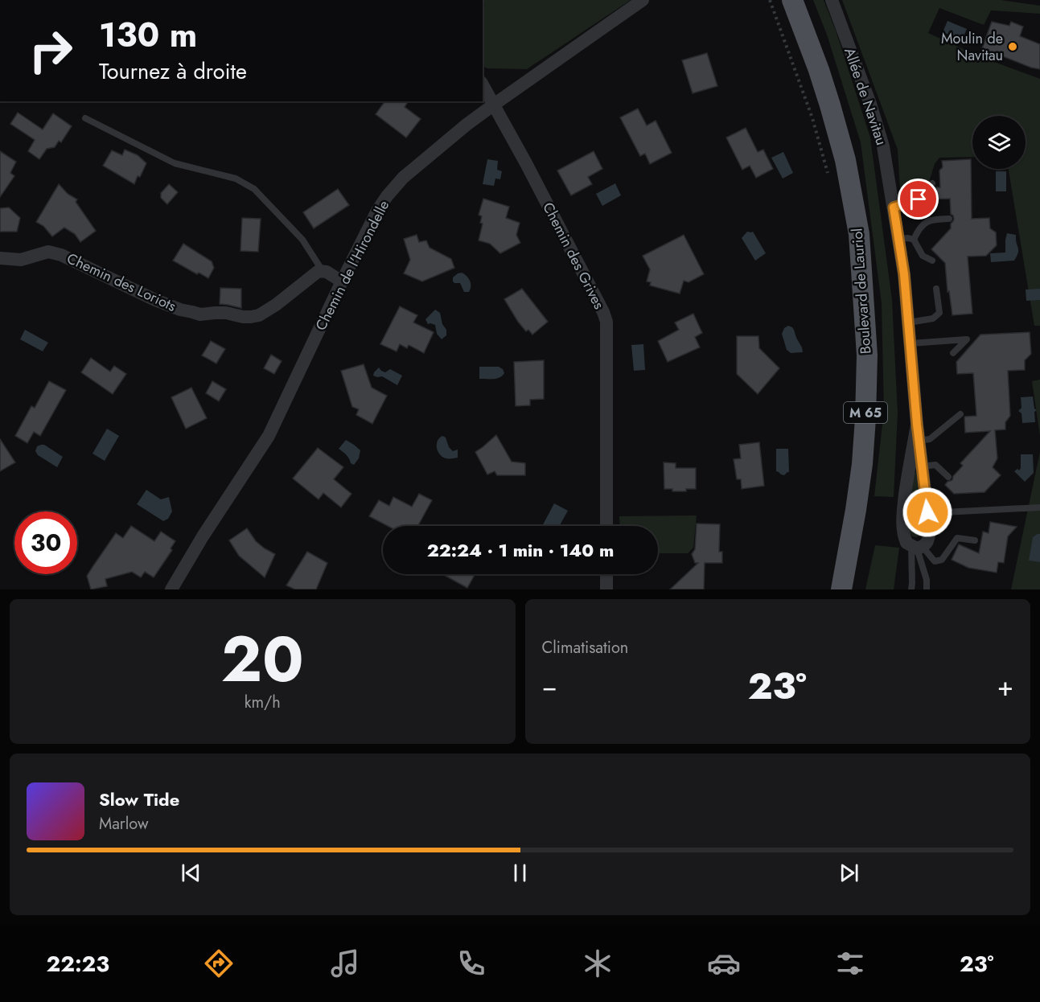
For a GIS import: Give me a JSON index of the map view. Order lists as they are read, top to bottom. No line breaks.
{"streets":{"main road":["Boulevard de Lauriol","M 65"],"street":["Allée de Navitau","Chemin des Grives","Chemin de l'Hirondelle","Chemin des Loriots"]},"crossings":[["Chemin des Grives","Chemin de l'Hirondelle"],["Boulevard de Lauriol","M 65"]],"places":["Moulin de Navitau"],"page":{"turn":["130 m","Tournez à droite"],"limit":"30","trip":"22:24 · 1 min · 140 m","tile":[["20","km/h"],"Climatisation"],"heat":["−","23°","+"],"song":["Slow Tide","Marlow"],"tabs":["22:23","23°"]}}
